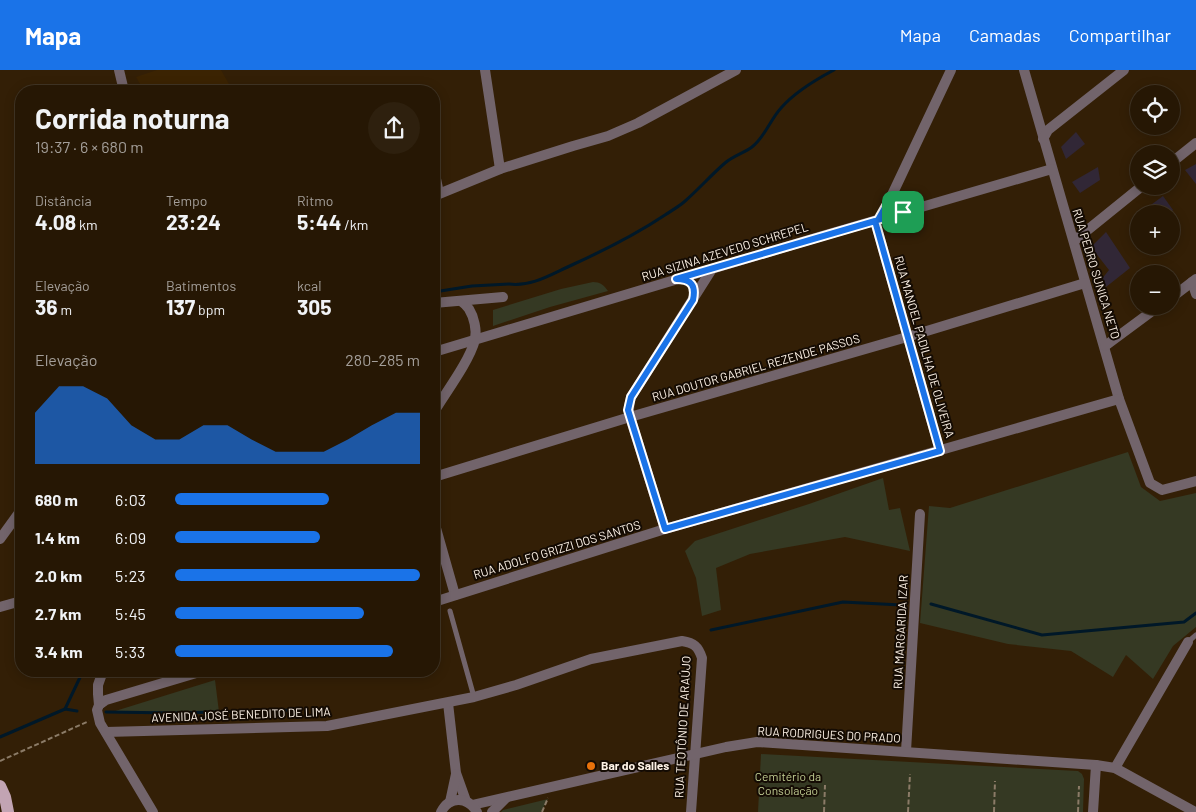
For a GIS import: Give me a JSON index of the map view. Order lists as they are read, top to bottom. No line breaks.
{"streets":{"street":["RUA SIZINA AZEVEDO SCHREPEL","RUA PEDRO SUNICA NETO","RUA MANOEL PADILHA DE OLIVEIRA","RUA DOUTOR GABRIEL REZENDE PASSOS","RUA ADOLFO GRIZZI DOS SANTOS","RUA MARGARIDA IZAR","AVENIDA JOSÉ BENEDITO DE LIMA","RUA TEOTÔNIO DE ARAÚJO","RUA RODRIGUES DO PRADO"]},"crossings":[["RUA SIZINA AZEVEDO SCHREPEL","RUA PEDRO SUNICA NETO"],["RUA SIZINA AZEVEDO SCHREPEL","RUA MANOEL PADILHA DE OLIVEIRA"],["RUA PEDRO SUNICA NETO","RUA DOUTOR GABRIEL REZENDE PASSOS"],["RUA PEDRO SUNICA NETO","RUA ADOLFO GRIZZI DOS SANTOS"],["RUA MANOEL PADILHA DE OLIVEIRA","RUA DOUTOR GABRIEL REZENDE PASSOS"],["RUA MANOEL PADILHA DE OLIVEIRA","RUA ADOLFO GRIZZI DOS SANTOS"],["RUA MARGARIDA IZAR","RUA RODRIGUES DO PRADO"],["AVENIDA JOSÉ BENEDITO DE LIMA","RUA TEOTÔNIO DE ARAÚJO"],["RUA TEOTÔNIO DE ARAÚJO","RUA RODRIGUES DO PRADO"]],"parks":["Cemitério da Consolação"],"places":["Bar do Salles"],"page":{"header":"Mapa","nav":["Mapa","Camadas","Compartilhar"],"map_buttons":["+","−"],"heading":["Corrida noturna","19:37 · 6 × 680 m"],"stats":[["Distância","4.08 km"],["Tempo","23:24"],["Ritmo","5:44 /km"],["Elevação","36 m"],["Batimentos","137 bpm"],["kcal","305"]],"chart":["Elevação","280–285 m"],"list":[{"name":"680 m","note":"6:03"},{"name":"1.4 km","note":"6:09"},{"name":"2.0 km","note":"5:23"},{"name":"2.7 km","note":"5:45"},{"name":"3.4 km","note":"5:33"}]}}
